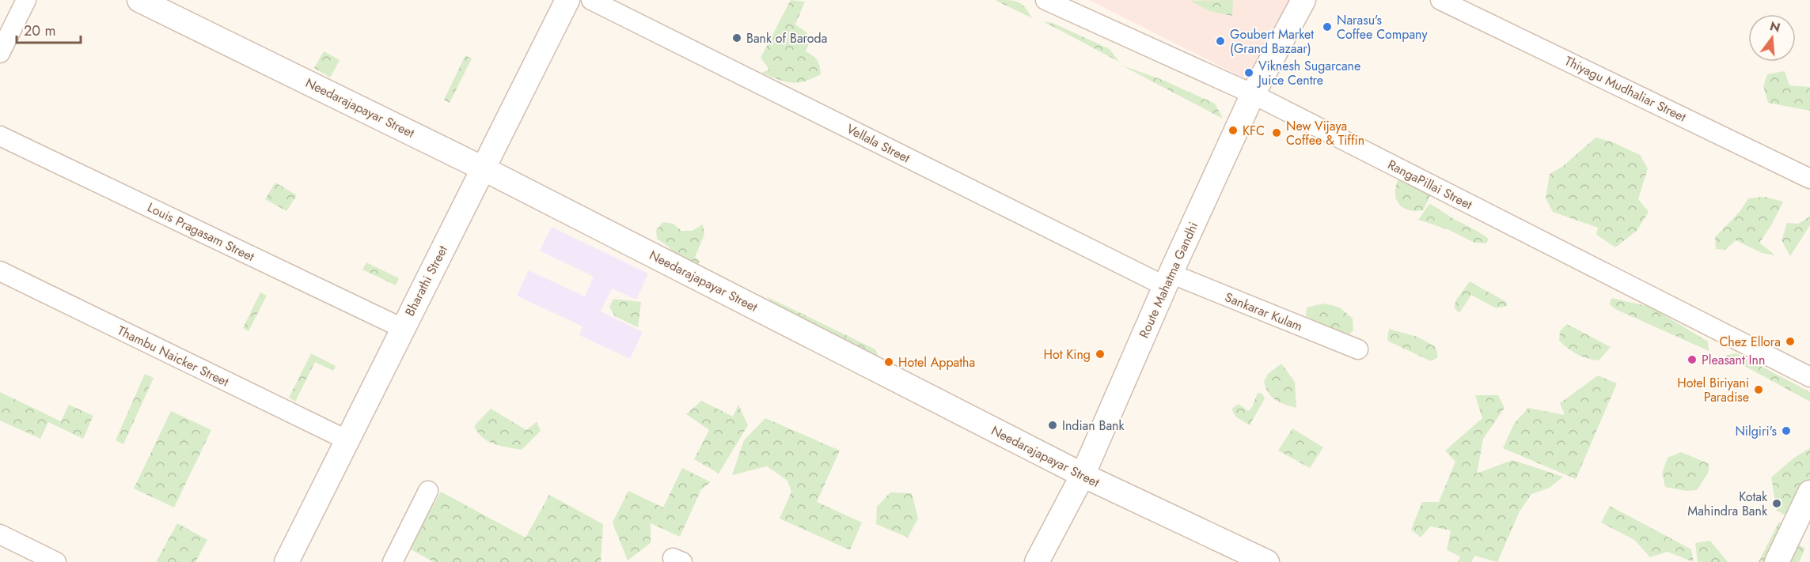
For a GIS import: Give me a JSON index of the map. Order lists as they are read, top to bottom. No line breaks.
{"streets":{"street":["Thiyagu Mudhaliar Street","Needarajapayar Street","Vellala Street","RangaPillai Street","Louis Pragasam Street","Route Mahatma Gandhi","Bharathi Street","Sankarar Kulam","Thambu Naicker Street"]},"crossings":[["Needarajapayar Street","Route Mahatma Gandhi"],["Needarajapayar Street","Bharathi Street"],["Vellala Street","Route Mahatma Gandhi"],["Vellala Street","Sankarar Kulam"],["RangaPillai Street","Route Mahatma Gandhi"],["Louis Pragasam Street","Bharathi Street"],["Route Mahatma Gandhi","Sankarar Kulam"],["Bharathi Street","Thambu Naicker Street"]],"places":["Narasu's Coffee Company","Bank of Baroda","Goubert Market (Grand Bazaar)","Viknesh Sugarcane Juice Centre","KFC","New Vijaya Coffee & Tiffin","Chez Ellora","Hot King","Pleasant Inn","Hotel Appatha","Hotel Biriyani Paradise","Indian Bank","Nilgiri's","Kotak Mahindra Bank"],"scale_bar":"20 m","north":"top"}
